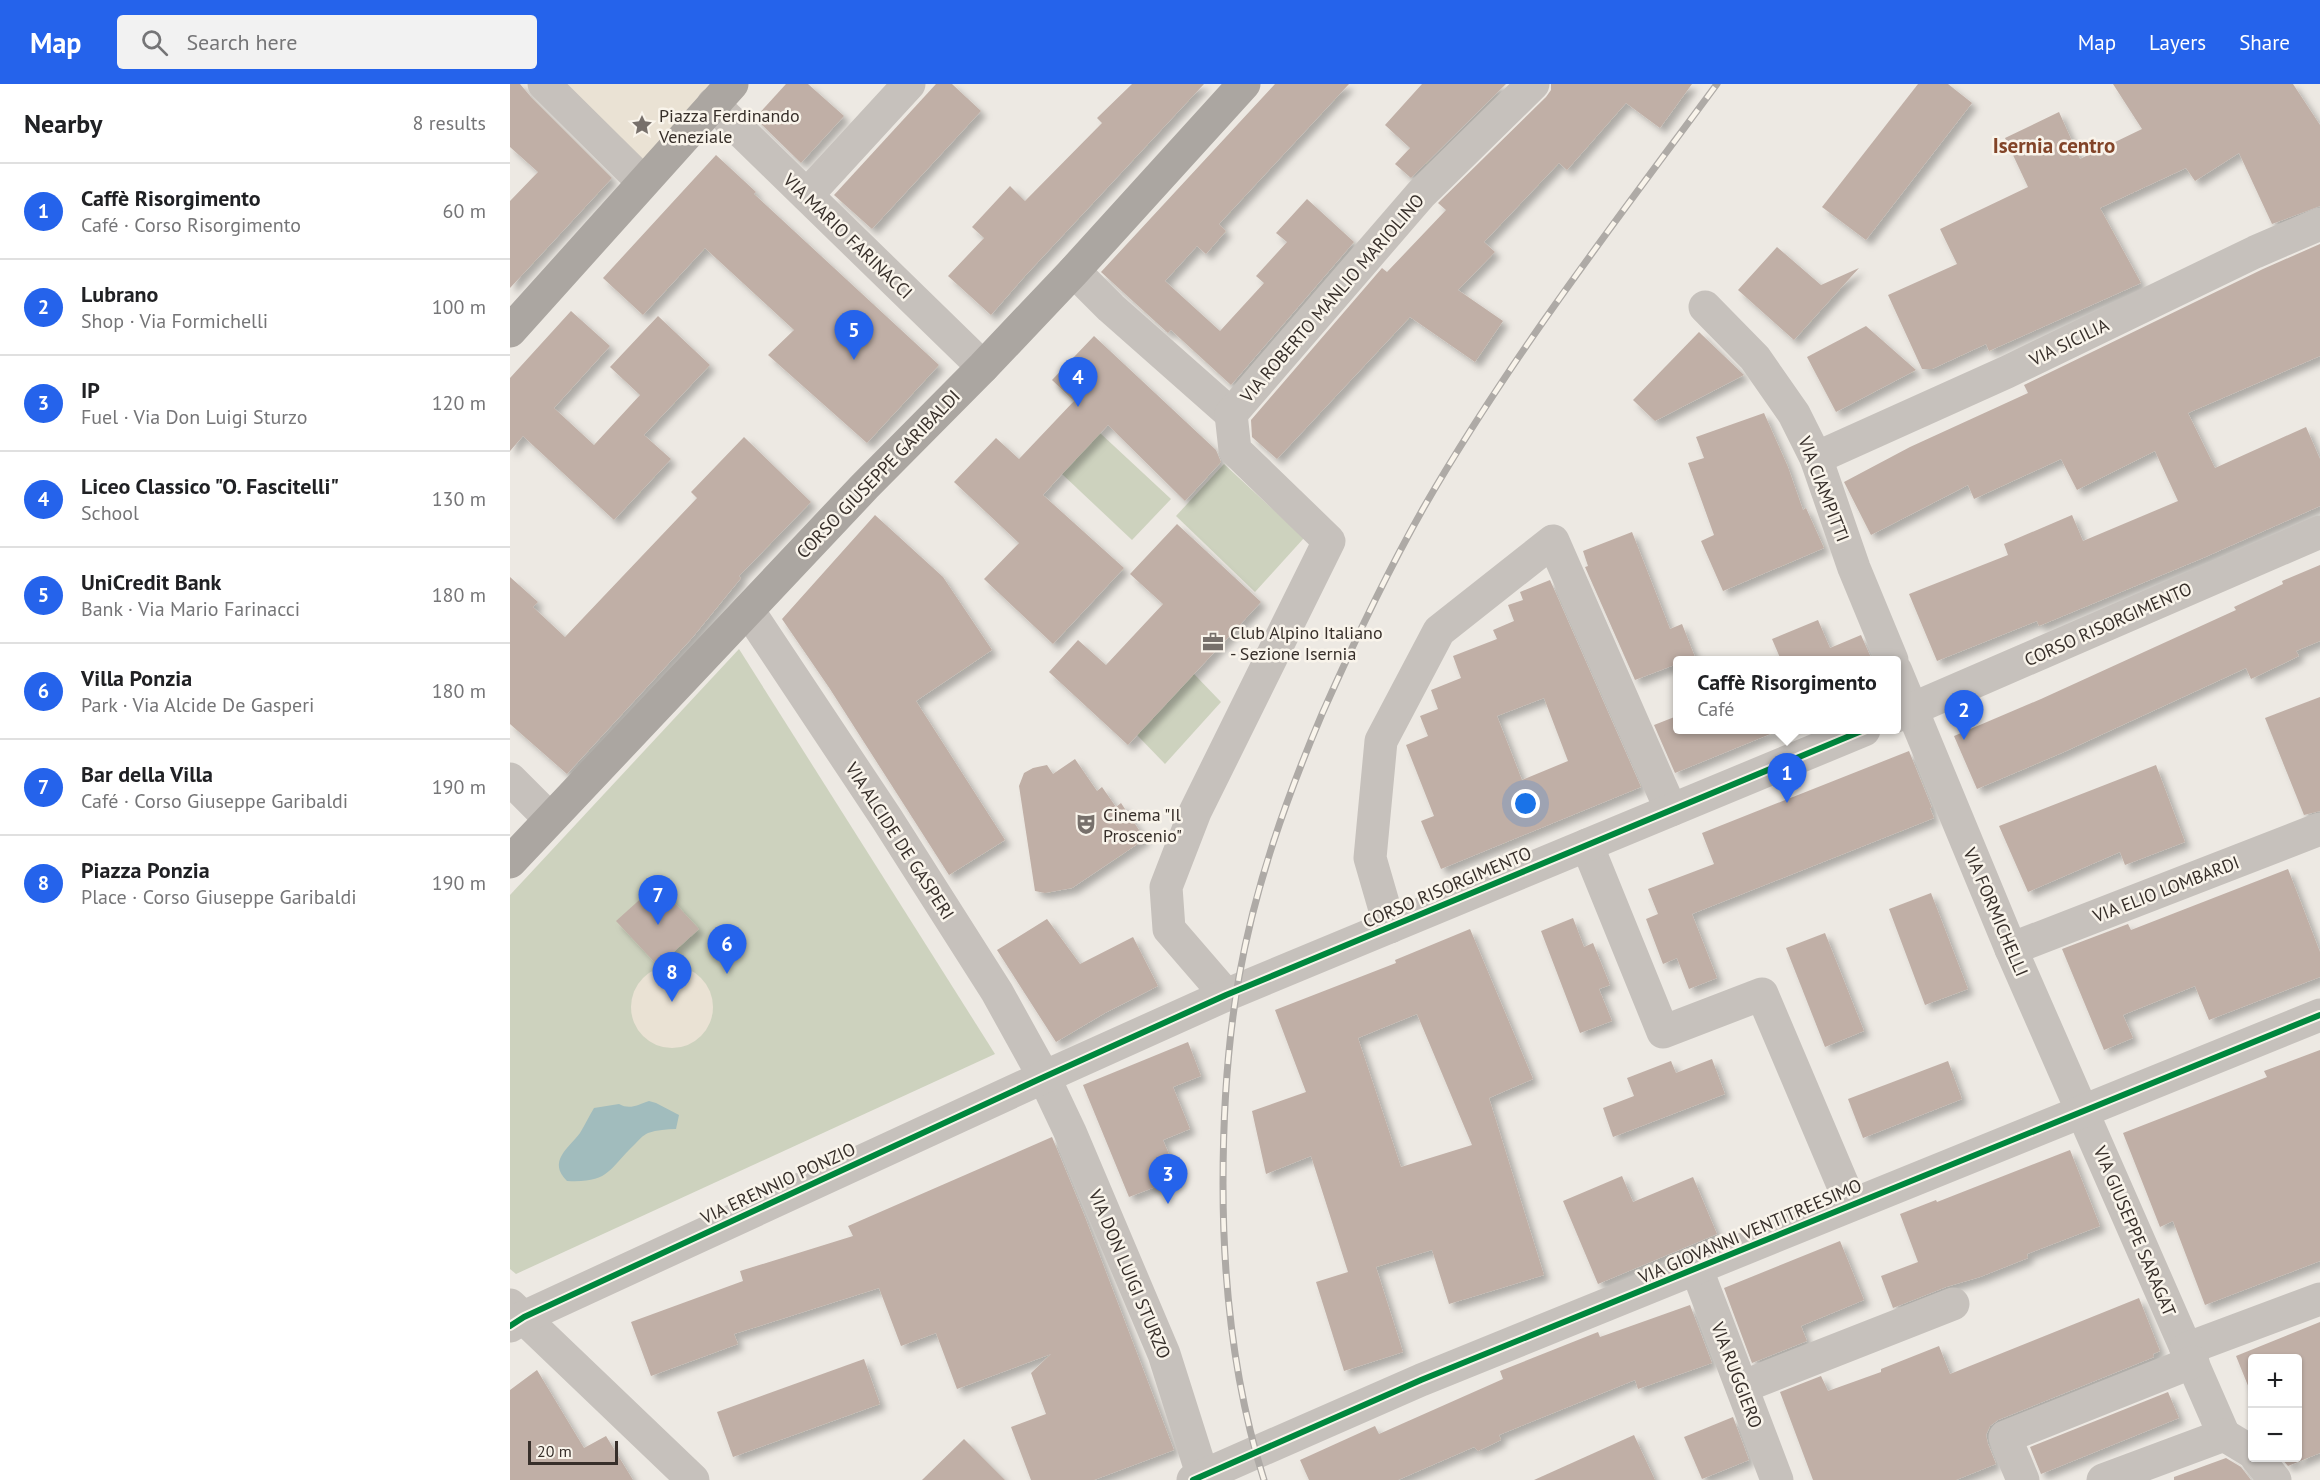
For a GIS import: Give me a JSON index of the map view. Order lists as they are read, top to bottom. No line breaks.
{"streets":{"main road":["CORSO GIUSEPPE GARIBALDI"],"street":["VIA MARIO FARINACCI","VIA ROBERTO MANLIO MARIOLINO","VIA SICILIA","VIA CIAMPITTI","CORSO RISORGIMENTO","VIA ALCIDE DE GASPERI","VIA ELIO LOMBARDI","VIA FORMICHELLI","VIA ERENNIO PONZIO","VIA GIOVANNI VENTITREESIMO","VIA GIUSEPPE SARAGAT","VIA DON LUIGI STURZO","VIA RUGGIERO"]},"crossings":[["VIA MARIO FARINACCI","CORSO GIUSEPPE GARIBALDI"],["VIA ROBERTO MANLIO MARIOLINO","CORSO GIUSEPPE GARIBALDI"],["VIA SICILIA","VIA CIAMPITTI"],["CORSO GIUSEPPE GARIBALDI","VIA ALCIDE DE GASPERI"],["CORSO RISORGIMENTO","VIA ALCIDE DE GASPERI"],["CORSO RISORGIMENTO","VIA FORMICHELLI"],["CORSO RISORGIMENTO","VIA ERENNIO PONZIO"],["CORSO RISORGIMENTO","VIA DON LUIGI STURZO"],["VIA ALCIDE DE GASPERI","VIA ERENNIO PONZIO"],["VIA ALCIDE DE GASPERI","VIA DON LUIGI STURZO"],["VIA ELIO LOMBARDI","VIA FORMICHELLI"],["VIA FORMICHELLI","VIA GIOVANNI VENTITREESIMO"],["VIA FORMICHELLI","VIA GIUSEPPE SARAGAT"],["VIA ERENNIO PONZIO","VIA DON LUIGI STURZO"],["VIA GIOVANNI VENTITREESIMO","VIA GIUSEPPE SARAGAT"],["VIA GIOVANNI VENTITREESIMO","VIA DON LUIGI STURZO"],["VIA GIOVANNI VENTITREESIMO","VIA RUGGIERO"]],"districts":["Isernia centro"],"places":{"place":["Piazza Ferdinando Veneziale"],"office":["Club Alpino Italiano - Sezione Isernia"],"theatre":["Cinema \"Il Proscenio\""]},"scale_bar":"20 m","page":{"header":"Map","search":"Search here","nav":["Map","Layers","Share"],"heading":["Nearby","8 results"],"list":[{"mark":"1","name":"Caffè Risorgimento","note":"Café · Corso Risorgimento","value":"60 m"},{"mark":"2","name":"Lubrano","note":"Shop · Via Formichelli","value":"100 m"},{"mark":"3","name":"IP","note":"Fuel · Via Don Luigi Sturzo","value":"120 m"},{"mark":"4","name":"Liceo Classico \"O. Fascitelli\"","note":"School","value":"130 m"},{"mark":"5","name":"UniCredit Bank","note":"Bank · Via Mario Farinacci","value":"180 m"},{"mark":"6","name":"Villa Ponzia","note":"Park · Via Alcide De Gasperi","value":"180 m"},{"mark":"7","name":"Bar della Villa","note":"Café · Corso Giuseppe Garibaldi","value":"190 m"},{"mark":"8","name":"Piazza Ponzia","note":"Place · Corso Giuseppe Garibaldi","value":"190 m"}],"pins":["5","4","2","1","7","6","8","3"],"popup":["Caffè Risorgimento","Café"],"map_buttons":["+","−"],"scale":"20 m"}}
